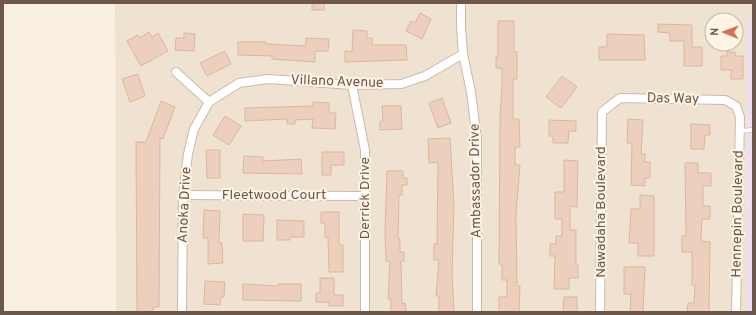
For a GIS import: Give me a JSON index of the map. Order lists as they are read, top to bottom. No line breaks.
{"streets":{"street":["Villano Avenue","Das Way","Ambassador Drive","Fleetwood Court","Derrick Drive","Anoka Drive","Nawadaha Boulevard","Hennepin Boulevard"]},"crossings":[["Villano Avenue","Ambassador Drive"],["Villano Avenue","Derrick Drive"],["Villano Avenue","Anoka Drive"],["Das Way","Nawadaha Boulevard"],["Das Way","Hennepin Boulevard"],["Fleetwood Court","Derrick Drive"],["Fleetwood Court","Anoka Drive"]],"north":"left"}
